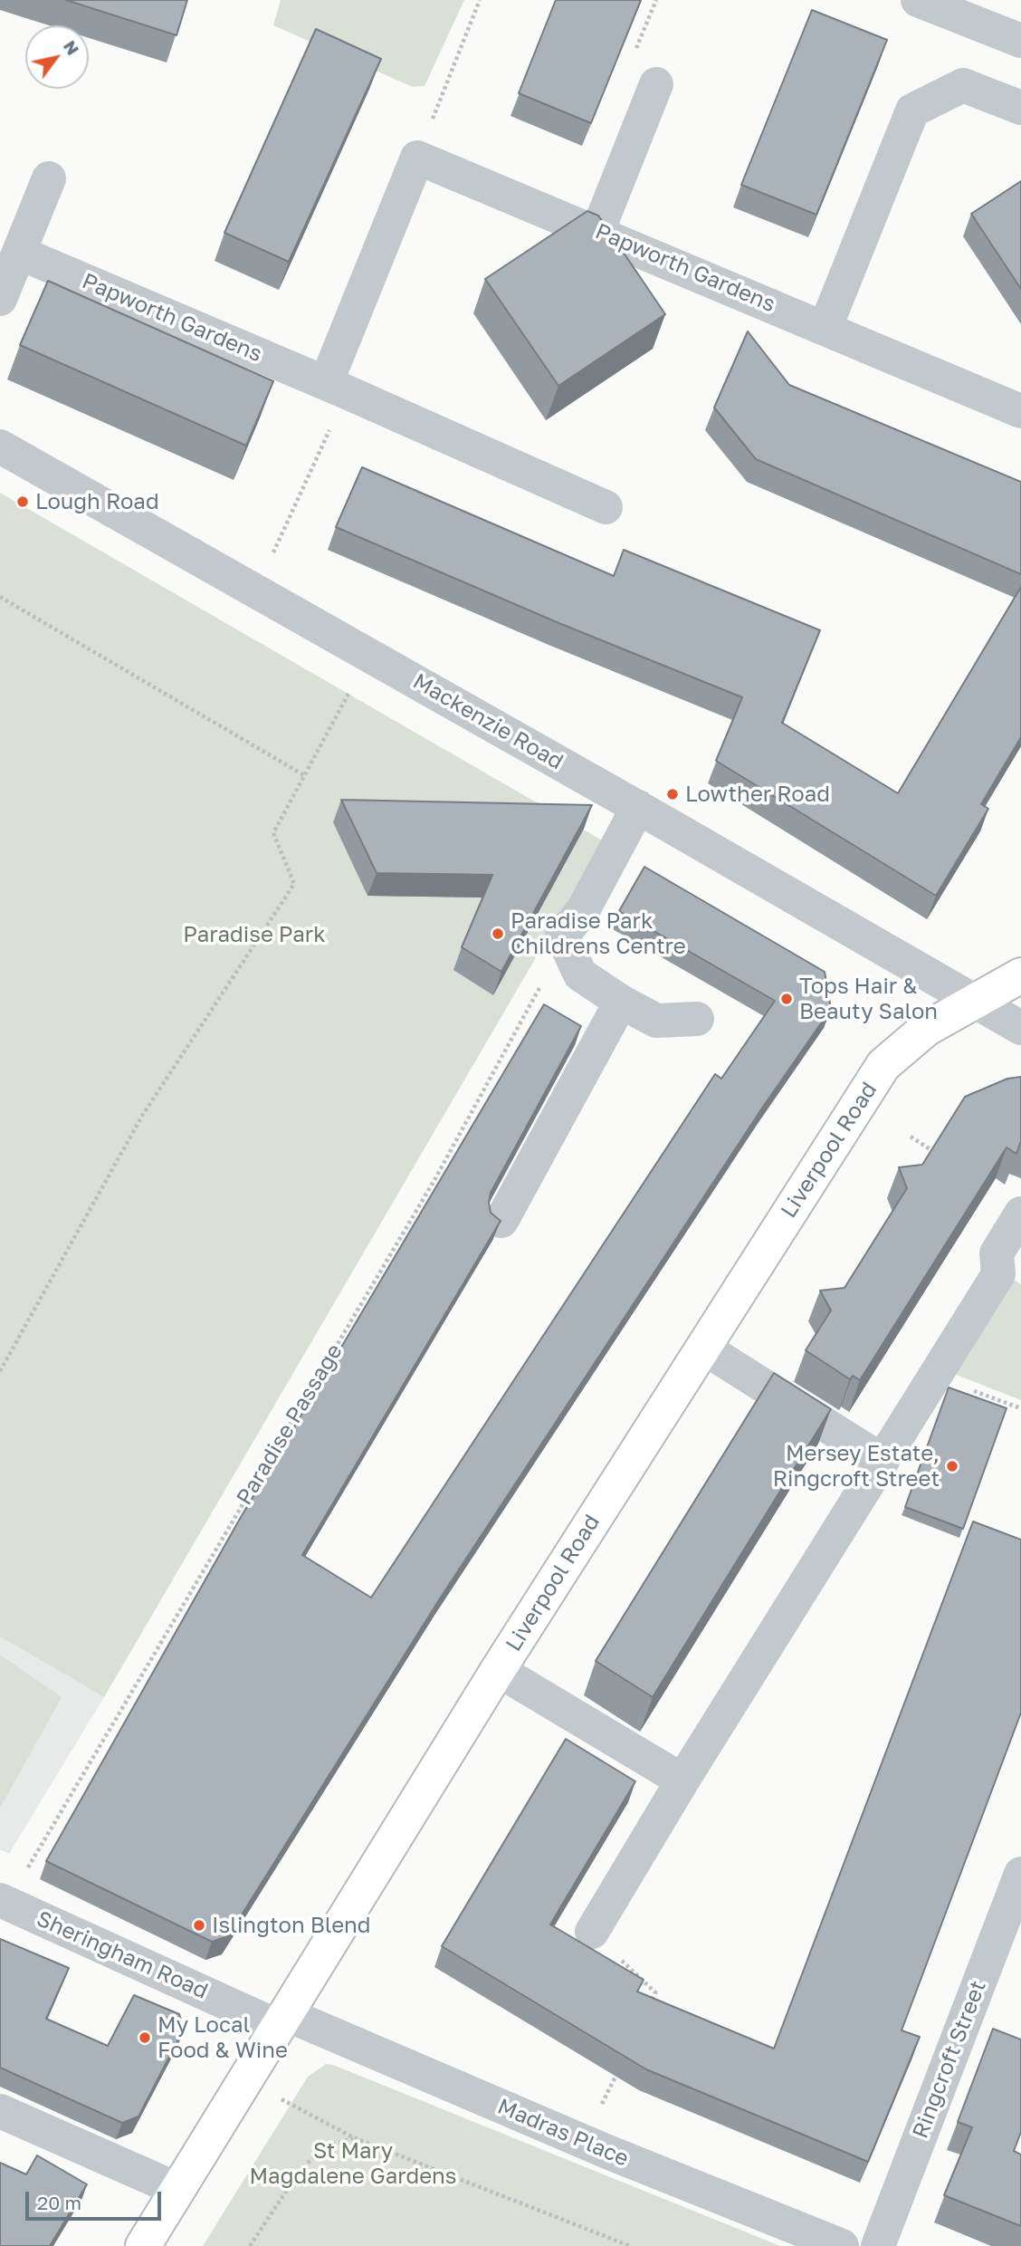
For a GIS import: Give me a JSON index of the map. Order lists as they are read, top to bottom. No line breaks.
{"streets":{"main road":["Liverpool Road"],"street":["Papworth Gardens","Mackenzie Road","Sheringham Road","Ringcroft Street","Madras Place"],"path":["Paradise Passage"]},"crossings":[["Mackenzie Road","Liverpool Road"],["Liverpool Road","Sheringham Road"],["Liverpool Road","Madras Place"],["Paradise Passage","Sheringham Road"],["Sheringham Road","Madras Place"]],"parks":["Paradise Park","St Mary Magdalene Gardens"],"places":["Lough Road","Lowther Road","Paradise Park Childrens Centre","Tops Hair & Beauty Salon","Mersey Estate, Ringcroft Street","Islington Blend","My Local Food & Wine"],"scale_bar":"20 m","north":"top right"}
